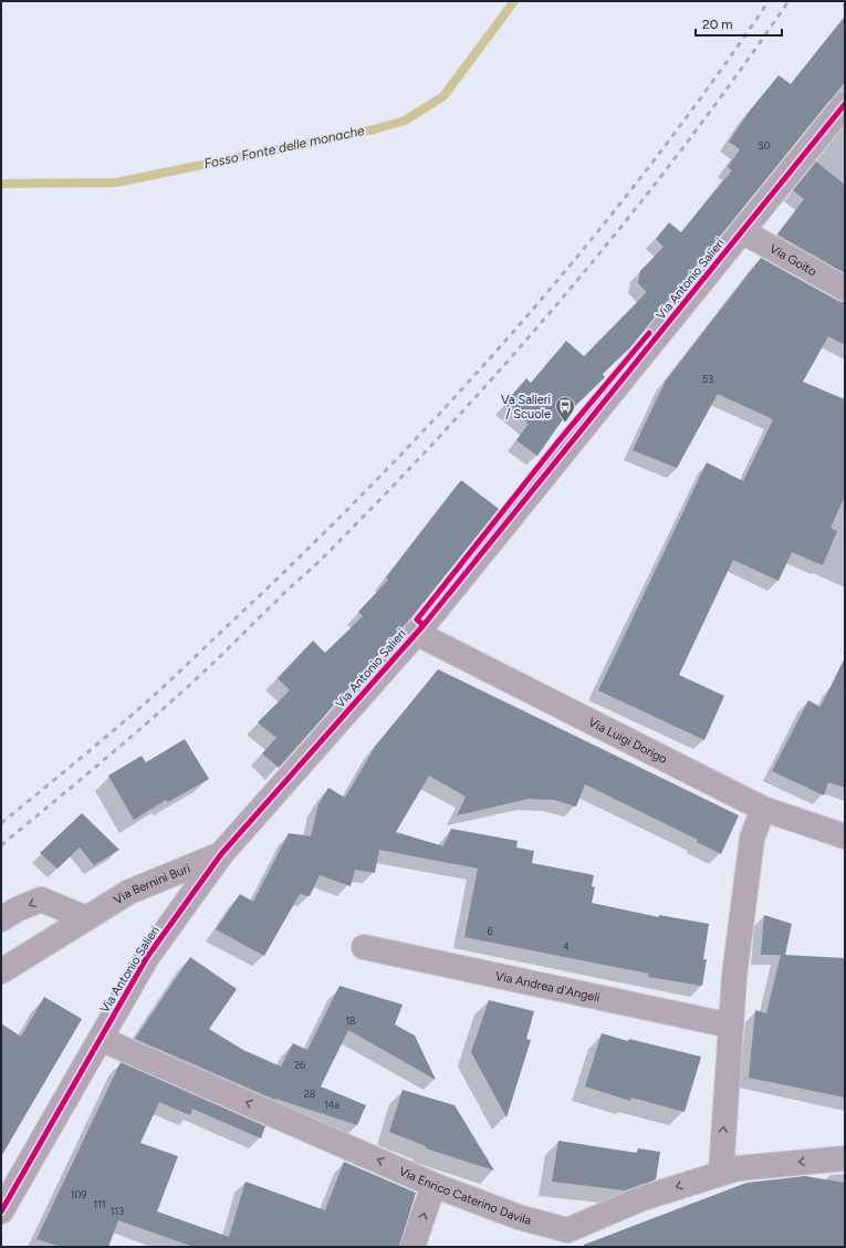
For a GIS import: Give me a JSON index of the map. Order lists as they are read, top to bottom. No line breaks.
{"streets":{"street":["Via Goito","Via Antonio Salieri","Via Luigi Dorigo","Via Bernini Buri","Via Andrea d'Angeli","Via Enrico Caterino Davila"]},"crossings":[["Via Goito","Via Antonio Salieri"],["Via Antonio Salieri","Via Luigi Dorigo"],["Via Antonio Salieri","Via Bernini Buri"],["Via Antonio Salieri","Via Enrico Caterino Davila"]],"one_way":["Via Enrico Caterino Davila"],"water":["Fosso Fonte delle monache"],"places":{"bus stop":["Va Salieri / Scuole"]},"house_numbers":["50","53","6","4","18","26","28","14a","109","111","113"],"scale_bar":"20 m"}
